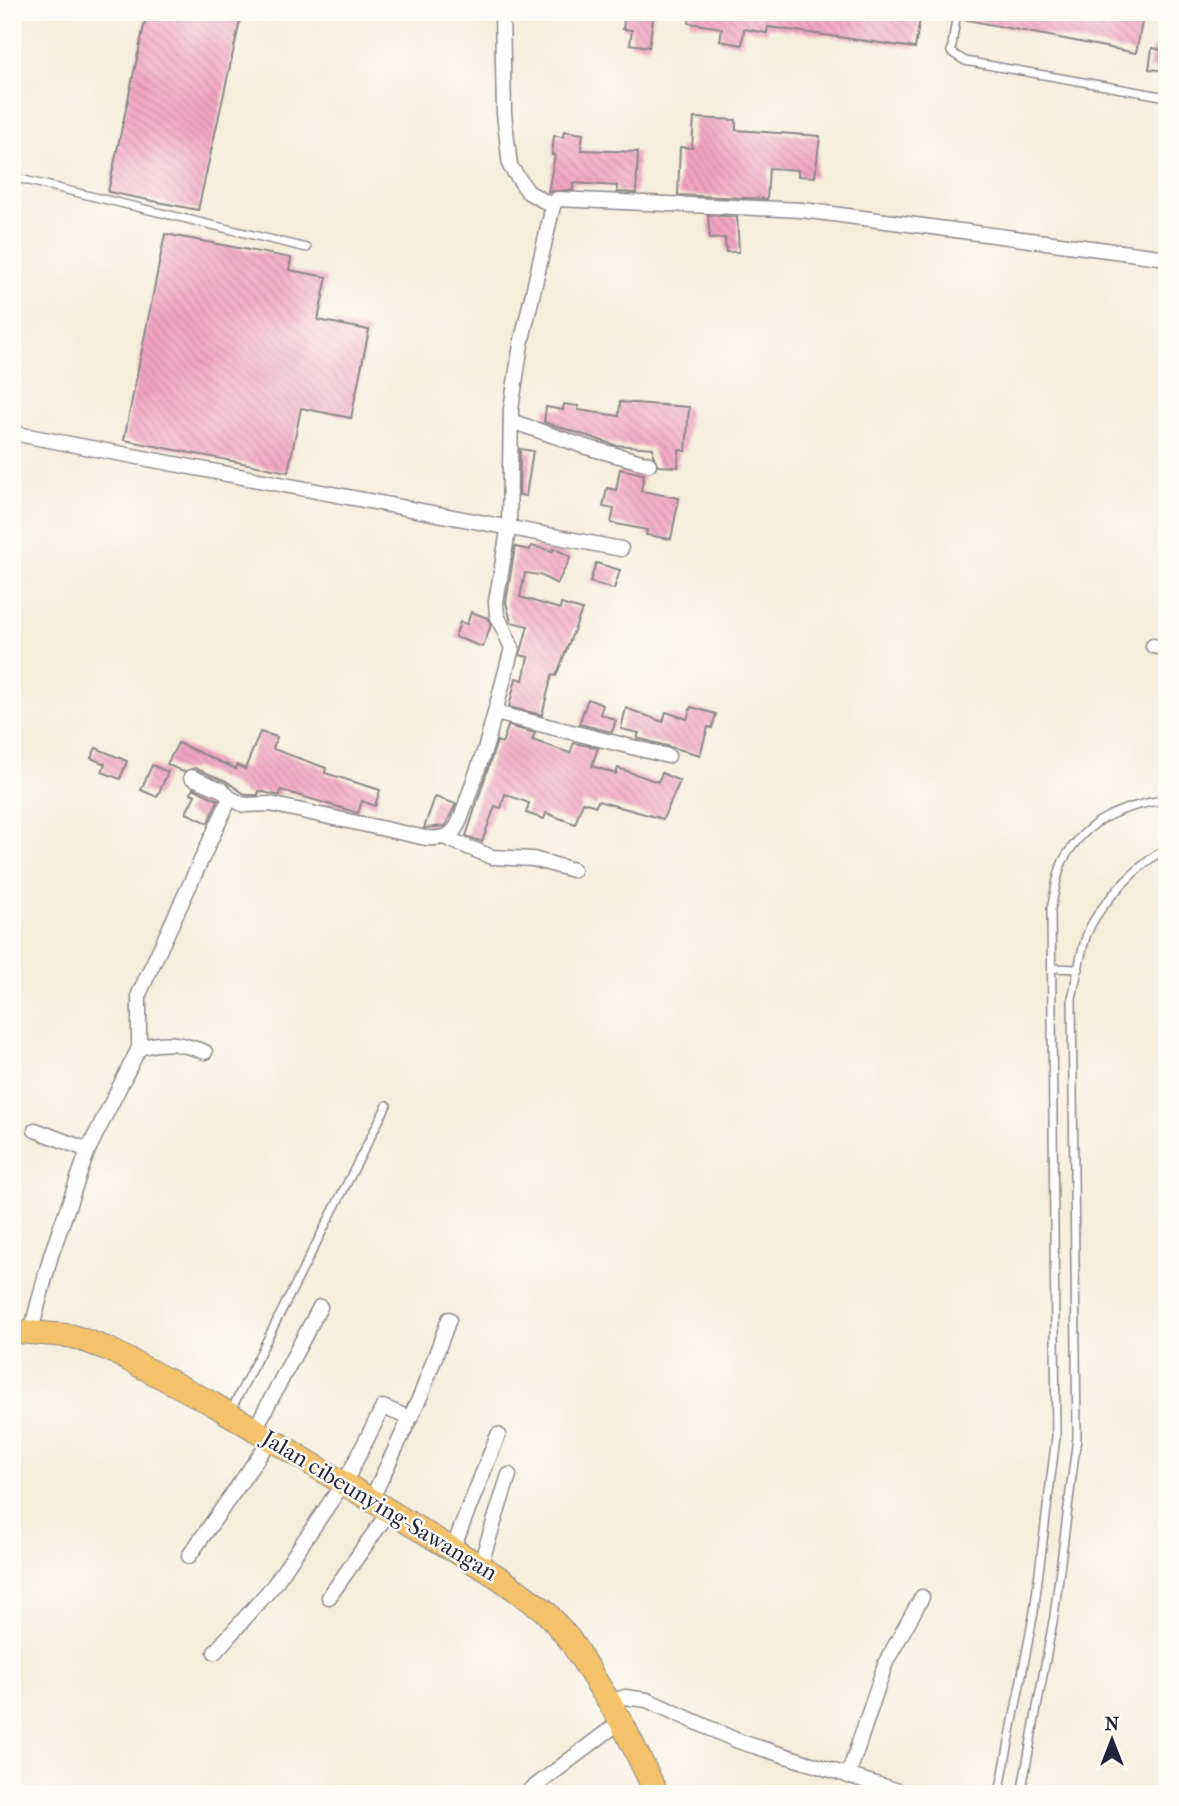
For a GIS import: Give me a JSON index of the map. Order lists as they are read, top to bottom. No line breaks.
{"streets":{"main road":["Jalan cibeunying-Sawangan"]},"north":"top"}
